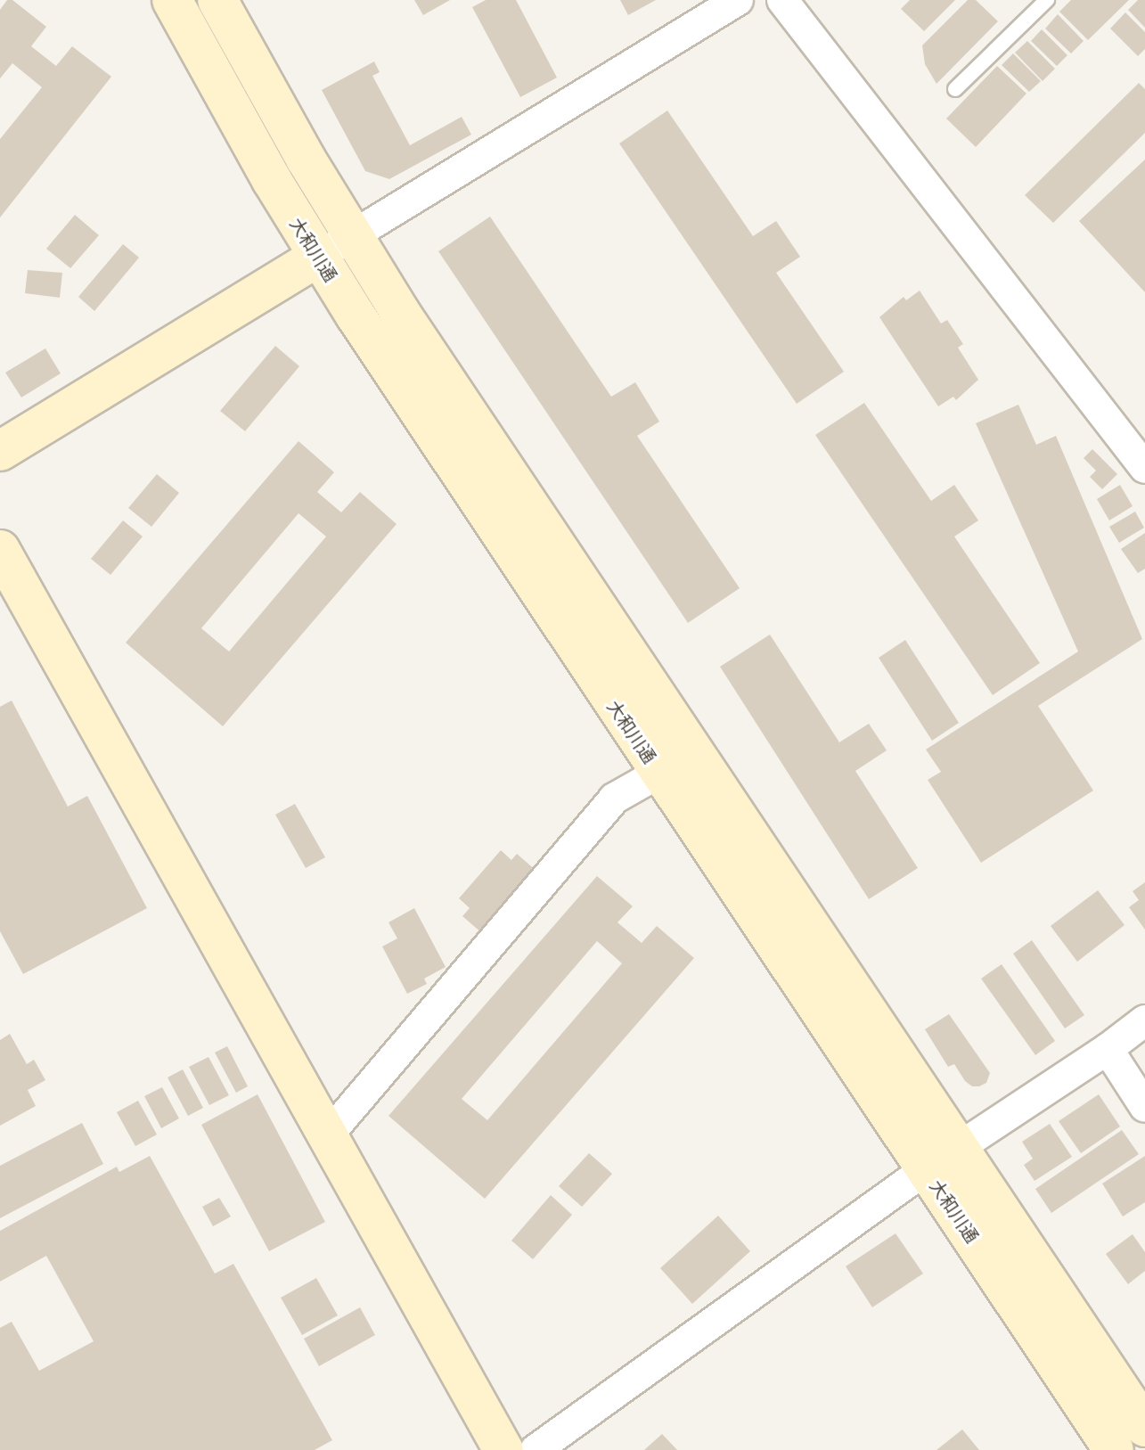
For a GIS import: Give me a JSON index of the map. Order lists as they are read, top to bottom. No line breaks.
{"streets":{"street":["大和川通"]}}
